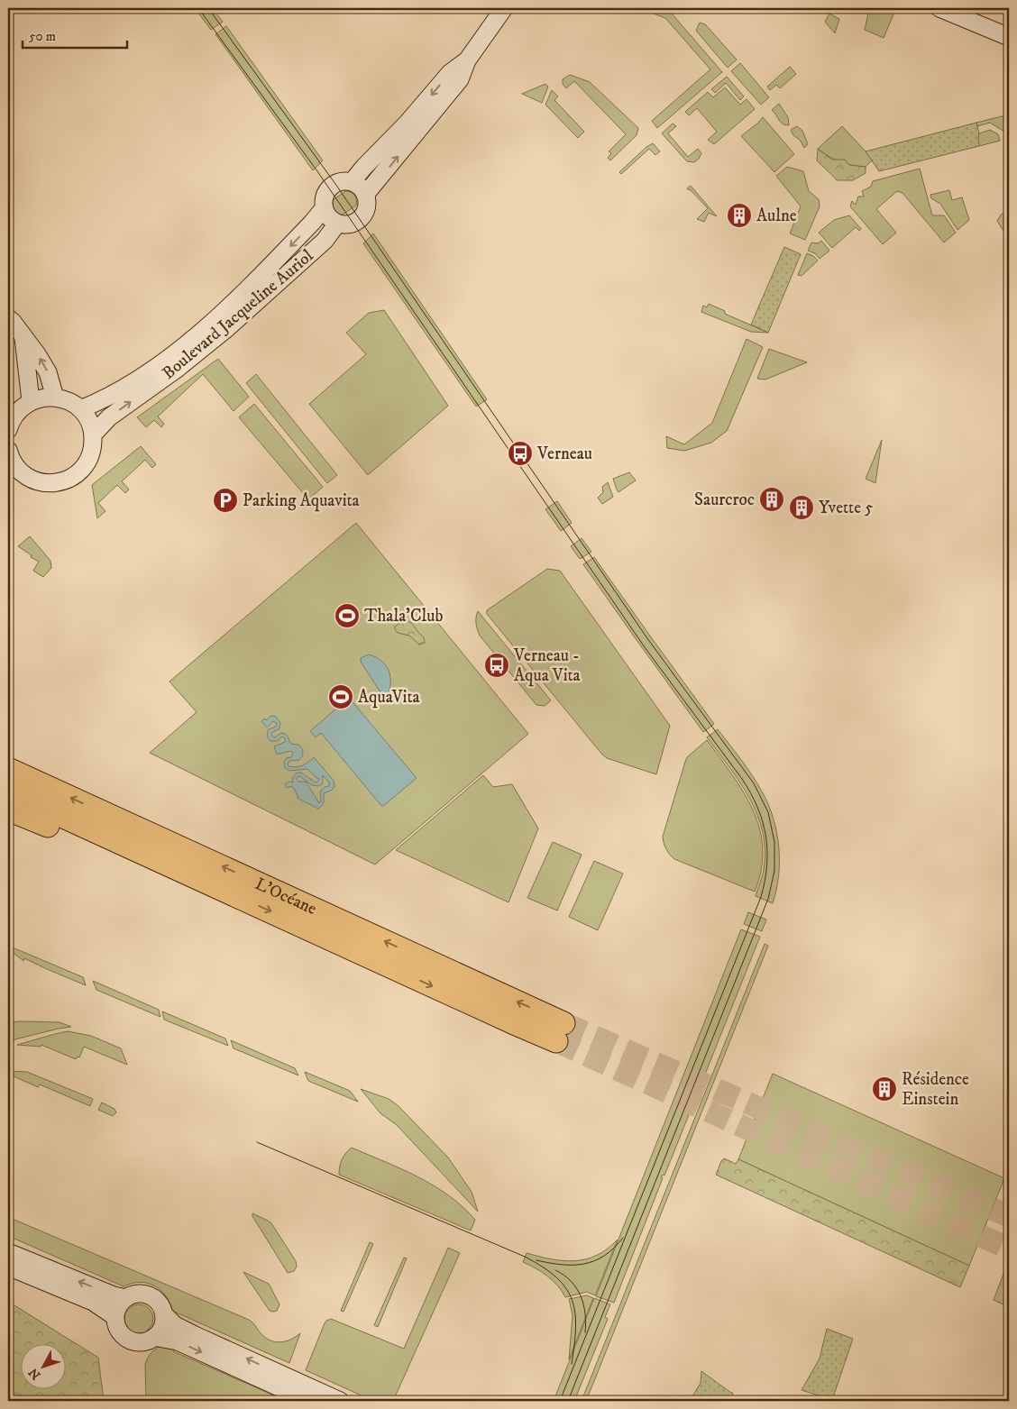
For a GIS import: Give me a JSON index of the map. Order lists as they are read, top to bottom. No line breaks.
{"streets":{"highway":["L’Océane"],"main road":["Boulevard Jacqueline Auriol"]},"places":{"building":["Aulne","Saurcroc","Yvette 5","Résidence Einstein"],"bus stop":["Verneau","Verneau - Aqua Vita"],"parking":["Parking Aquavita"],"sports":["Thala'Club","AquaVita"]},"scale_bar":"50 m","north":"bottom left"}
